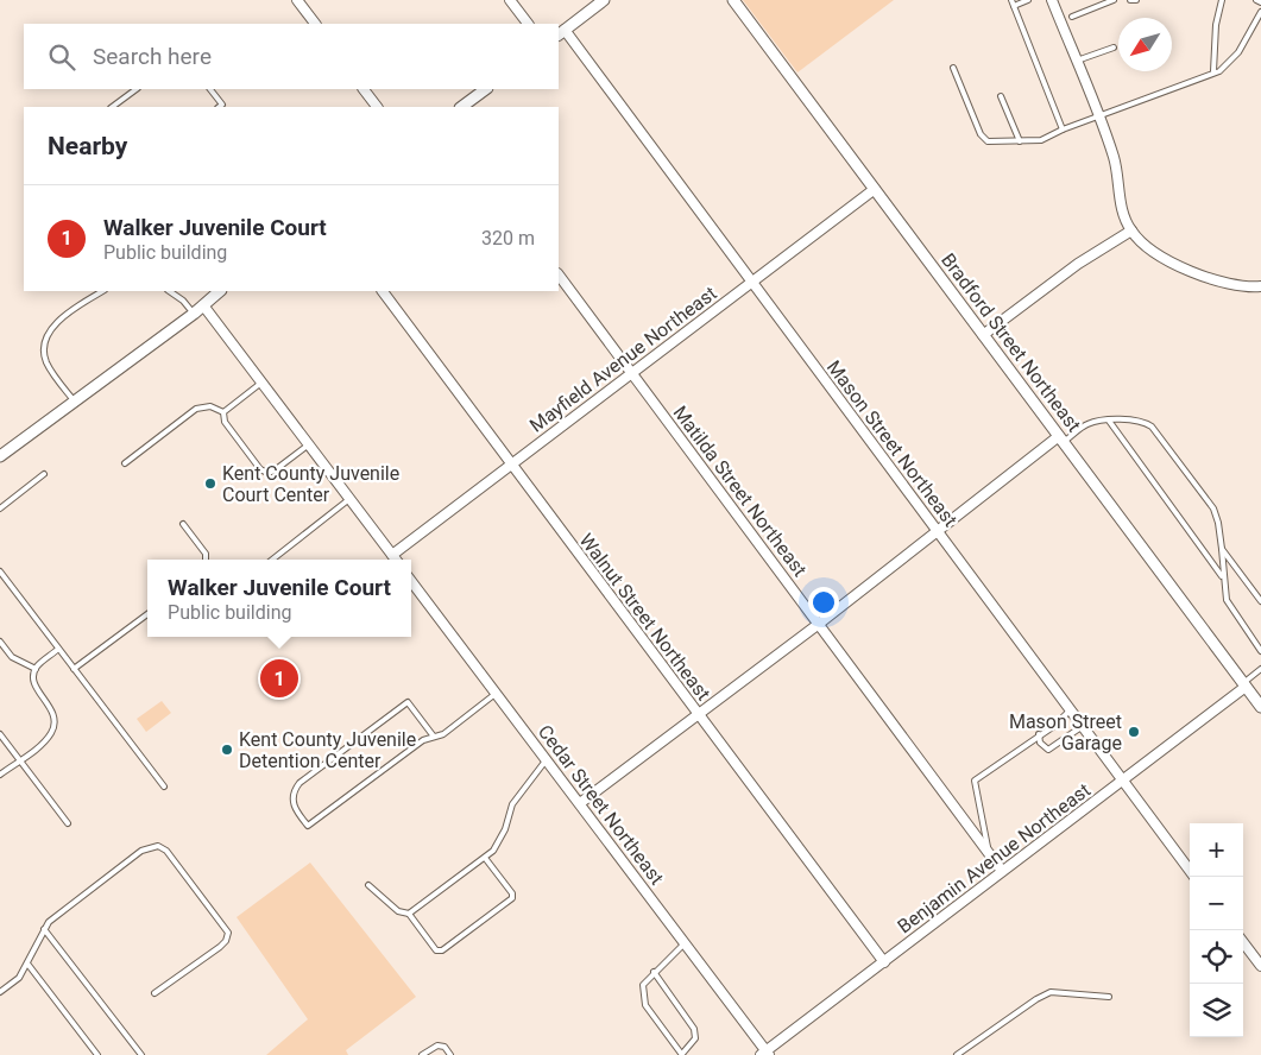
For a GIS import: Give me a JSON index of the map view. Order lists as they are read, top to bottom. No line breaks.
{"streets":{"street":["Bradford Street Northeast","Mayfield Avenue Northeast","Mason Street Northeast","Matilda Street Northeast","Walnut Street Northeast","Cedar Street Northeast","Benjamin Avenue Northeast"]},"crossings":[["Bradford Street Northeast","Mayfield Avenue Northeast"],["Bradford Street Northeast","Benjamin Avenue Northeast"],["Mayfield Avenue Northeast","Mason Street Northeast"],["Mayfield Avenue Northeast","Matilda Street Northeast"],["Mayfield Avenue Northeast","Walnut Street Northeast"],["Mason Street Northeast","Benjamin Avenue Northeast"],["Matilda Street Northeast","Benjamin Avenue Northeast"],["Walnut Street Northeast","Benjamin Avenue Northeast"],["Cedar Street Northeast","Benjamin Avenue Northeast"]],"places":["Kent County Juvenile Court Center","Mason Street Garage","Kent County Juvenile Detention Center"],"north":"bottom left","page":{"search":"Search here","heading":"Nearby","list":[{"mark":"1","name":"Walker Juvenile Court","note":"Public building","value":"320 m"}],"popup":["Walker Juvenile Court","Public building"],"pins":"1","map_buttons":["+","−"]}}
